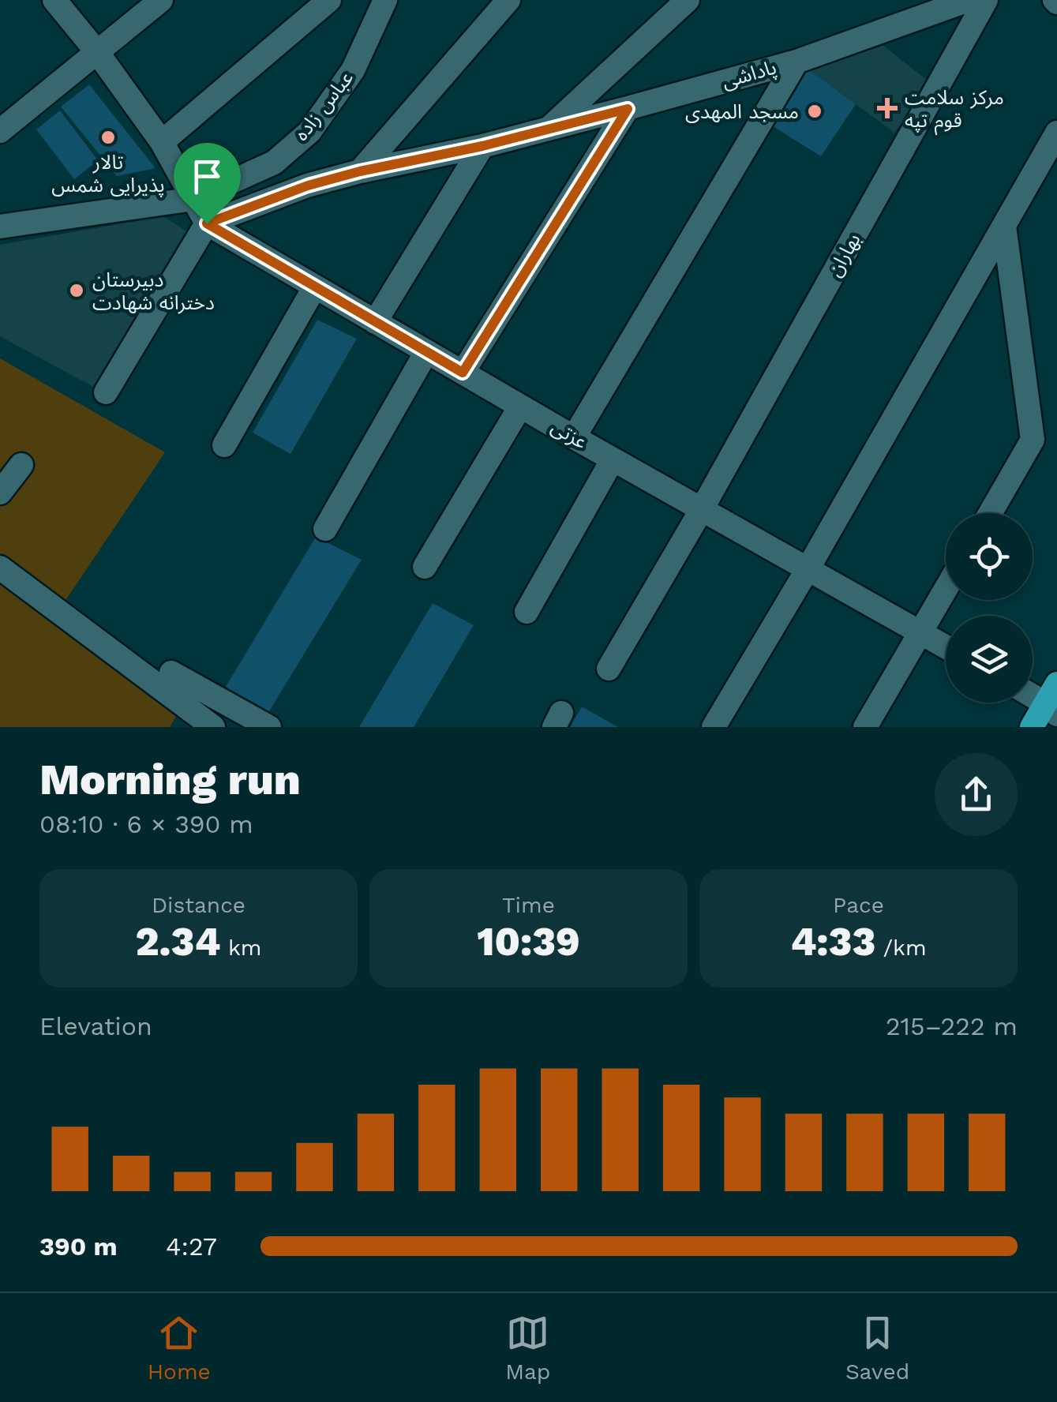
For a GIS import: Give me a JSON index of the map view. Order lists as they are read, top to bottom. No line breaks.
{"streets":{"street":["پاداشی","عباس زاده","بهاران","عزتی"]},"crossings":[["پاداشی","عزتی"],["بهاران","عزتی"]],"places":{"health":["مرکز سلامت قوم تپه"],"other":["مسجد المهدی","تالار پذیرایی شمس","دبیرستان دخترانه شهادت"]},"page":{"heading":["Morning run","08:10 · 6 × 390 m"],"stats":[["Distance","2.34 km"],["Time","10:39"],["Pace","4:33 /km"]],"chart":["Elevation","215–222 m"],"list":[{"name":"390 m","note":"4:27"}],"tabs":["Home","Map","Saved"]}}
